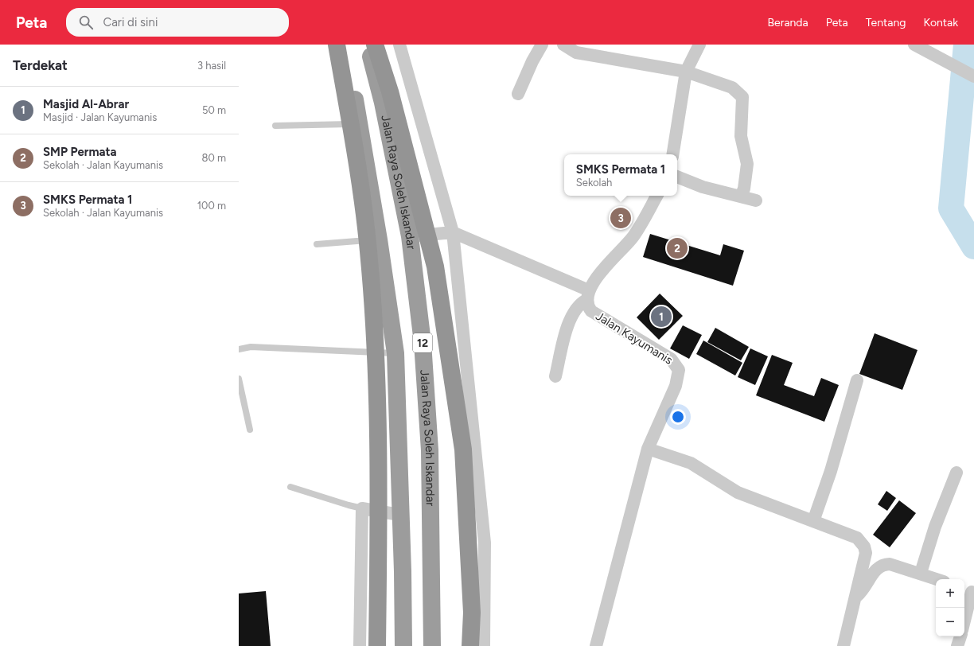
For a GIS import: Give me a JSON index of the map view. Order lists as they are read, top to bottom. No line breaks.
{"streets":{"highway":["Jalan Raya Soleh Iskandar","12"],"street":["Jalan Kayumanis"]},"page":{"header":"Peta","search":"Cari di sini","nav":["Beranda","Peta","Tentang","Kontak"],"heading":["Terdekat","3 hasil"],"list":[{"mark":"1","name":"Masjid Al-Abrar","note":"Masjid · Jalan Kayumanis","value":"50 m"},{"mark":"2","name":"SMP Permata","note":"Sekolah · Jalan Kayumanis","value":"80 m"},{"mark":"3","name":"SMKS Permata 1","note":"Sekolah · Jalan Kayumanis","value":"100 m"}],"popup":["SMKS Permata 1","Sekolah"],"pins":["3","2","1"],"map_buttons":["+","−"]}}
